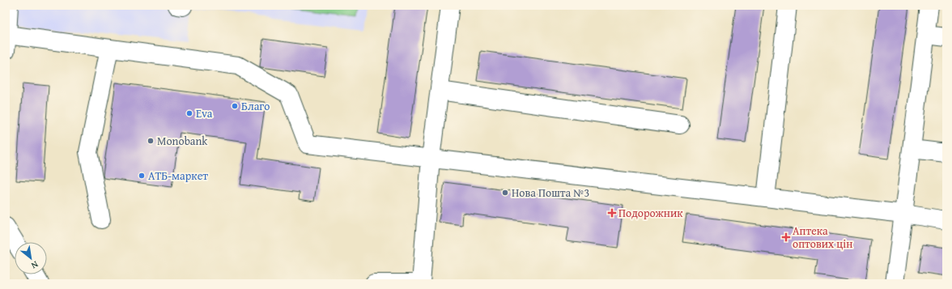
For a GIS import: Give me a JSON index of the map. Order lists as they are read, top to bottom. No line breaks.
{"places":{"other":["Благо","Eva","Monobank","АТБ-маркет","Нова Пошта №3"],"health":["Подорожник","Аптека оптових цін"]},"north":"bottom right"}
